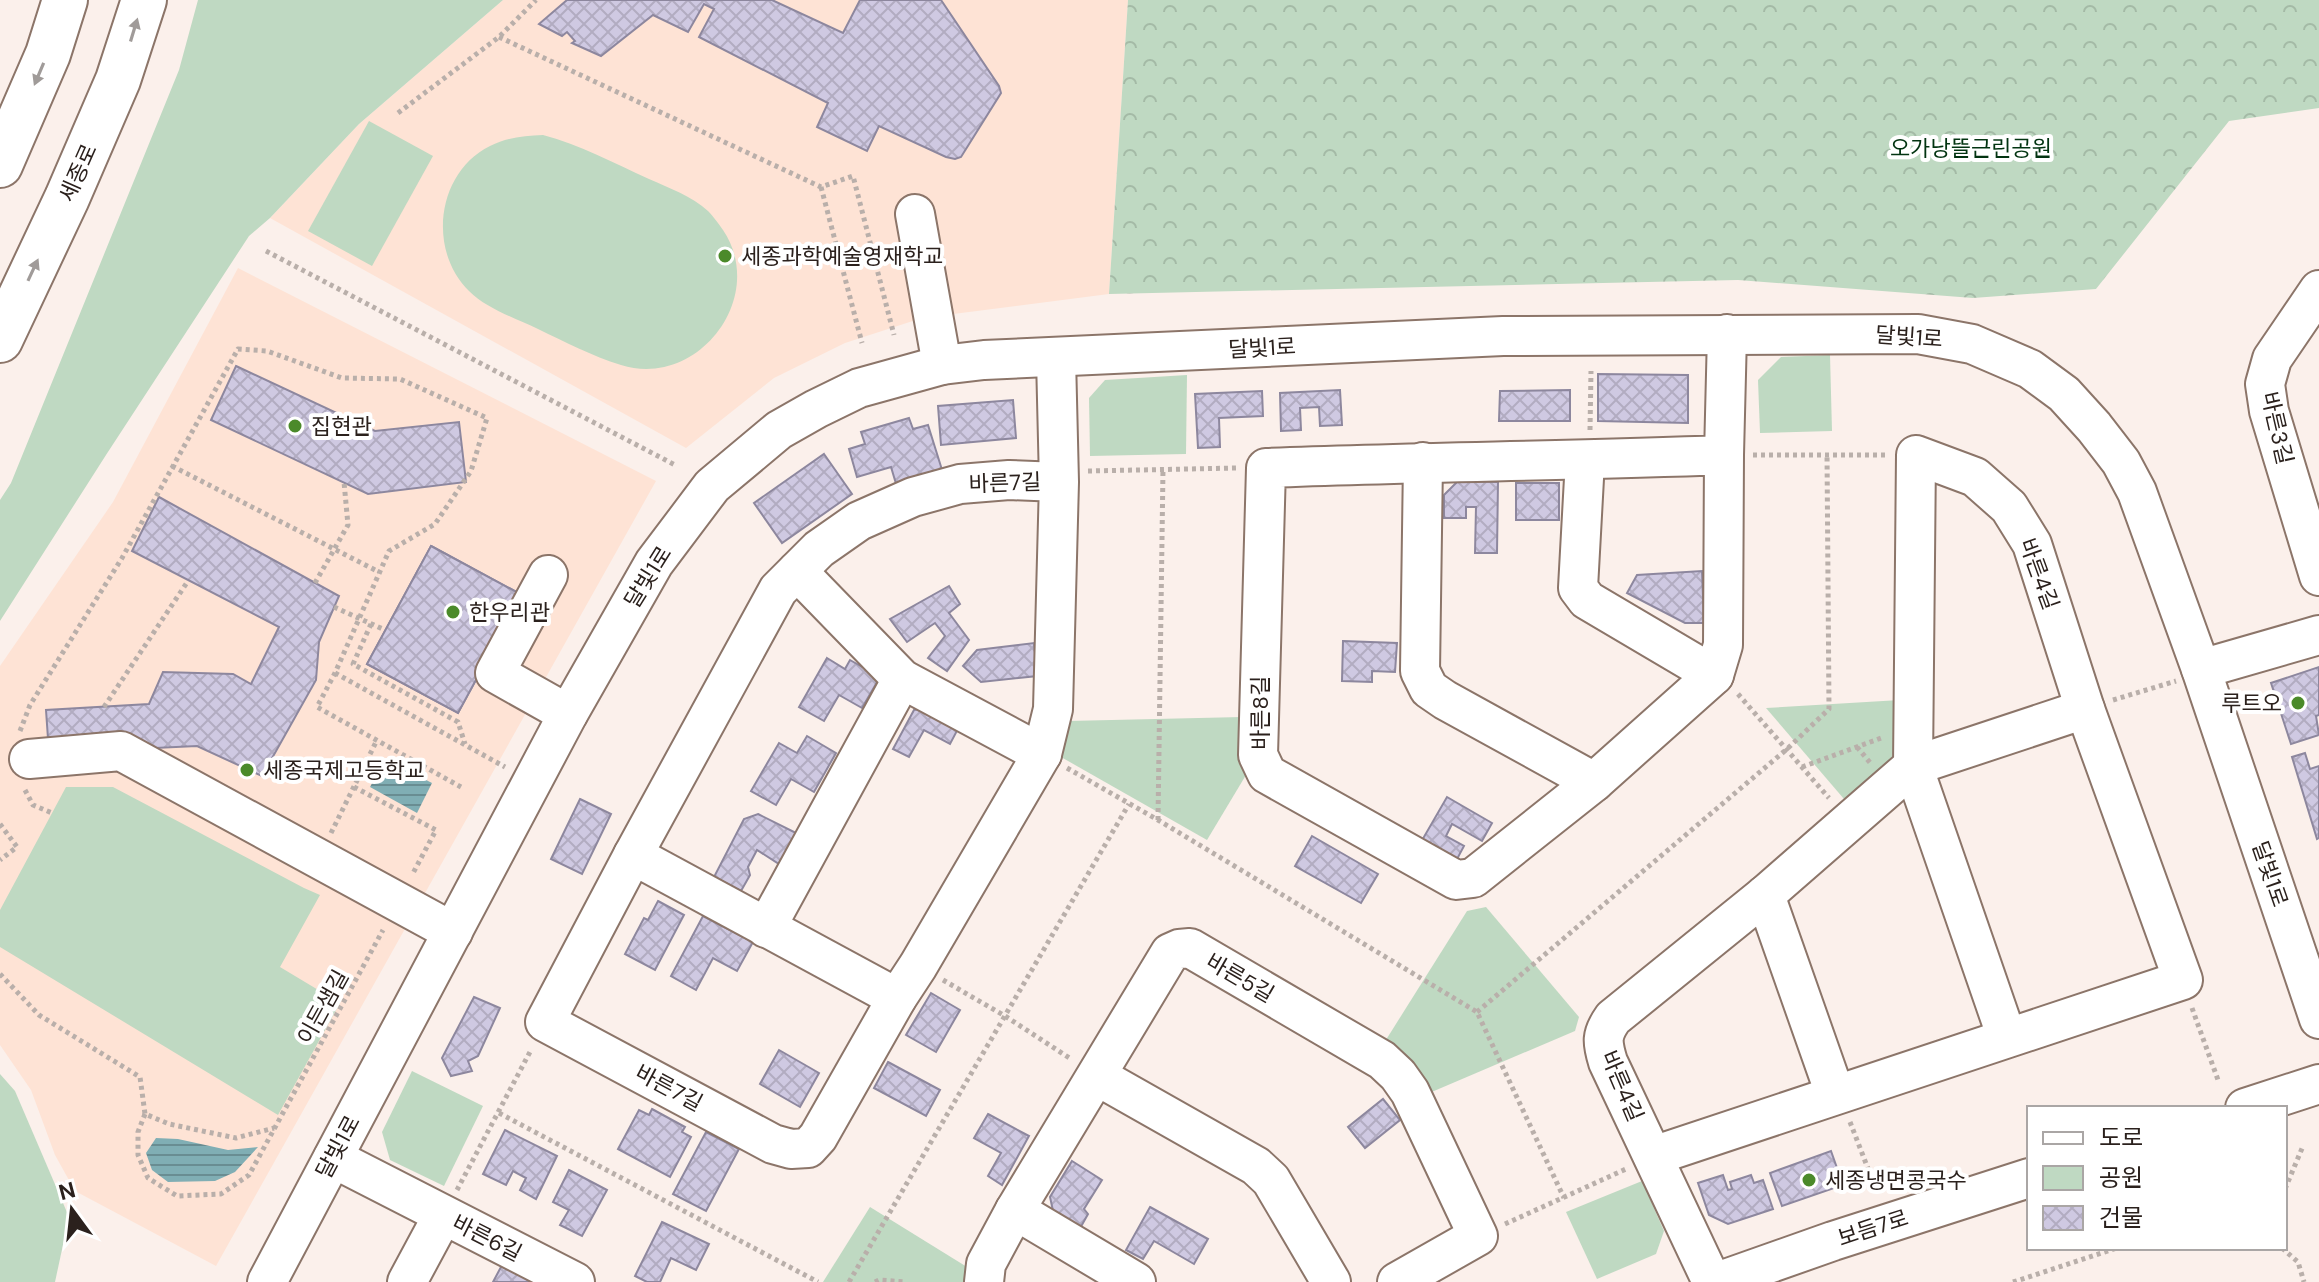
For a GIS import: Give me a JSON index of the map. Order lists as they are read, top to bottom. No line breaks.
{"streets":{"highway":["세종로"],"street":["달빛1로","바른3길","바른7길","바른4길","바른8길","바른5길","보듬7로","바른6길"],"path":["이든샘길"]},"crossings":[["달빛1로","바른6길"],["바른4길","보듬7로"]],"parks":["오가낭뜰근린공원"],"places":["세종과학예술영재학교","집현관","한우리관","루트오","세종국제고등학교","세종냉면콩국수"],"legend":["도로","공원","건물"],"north":"top"}
